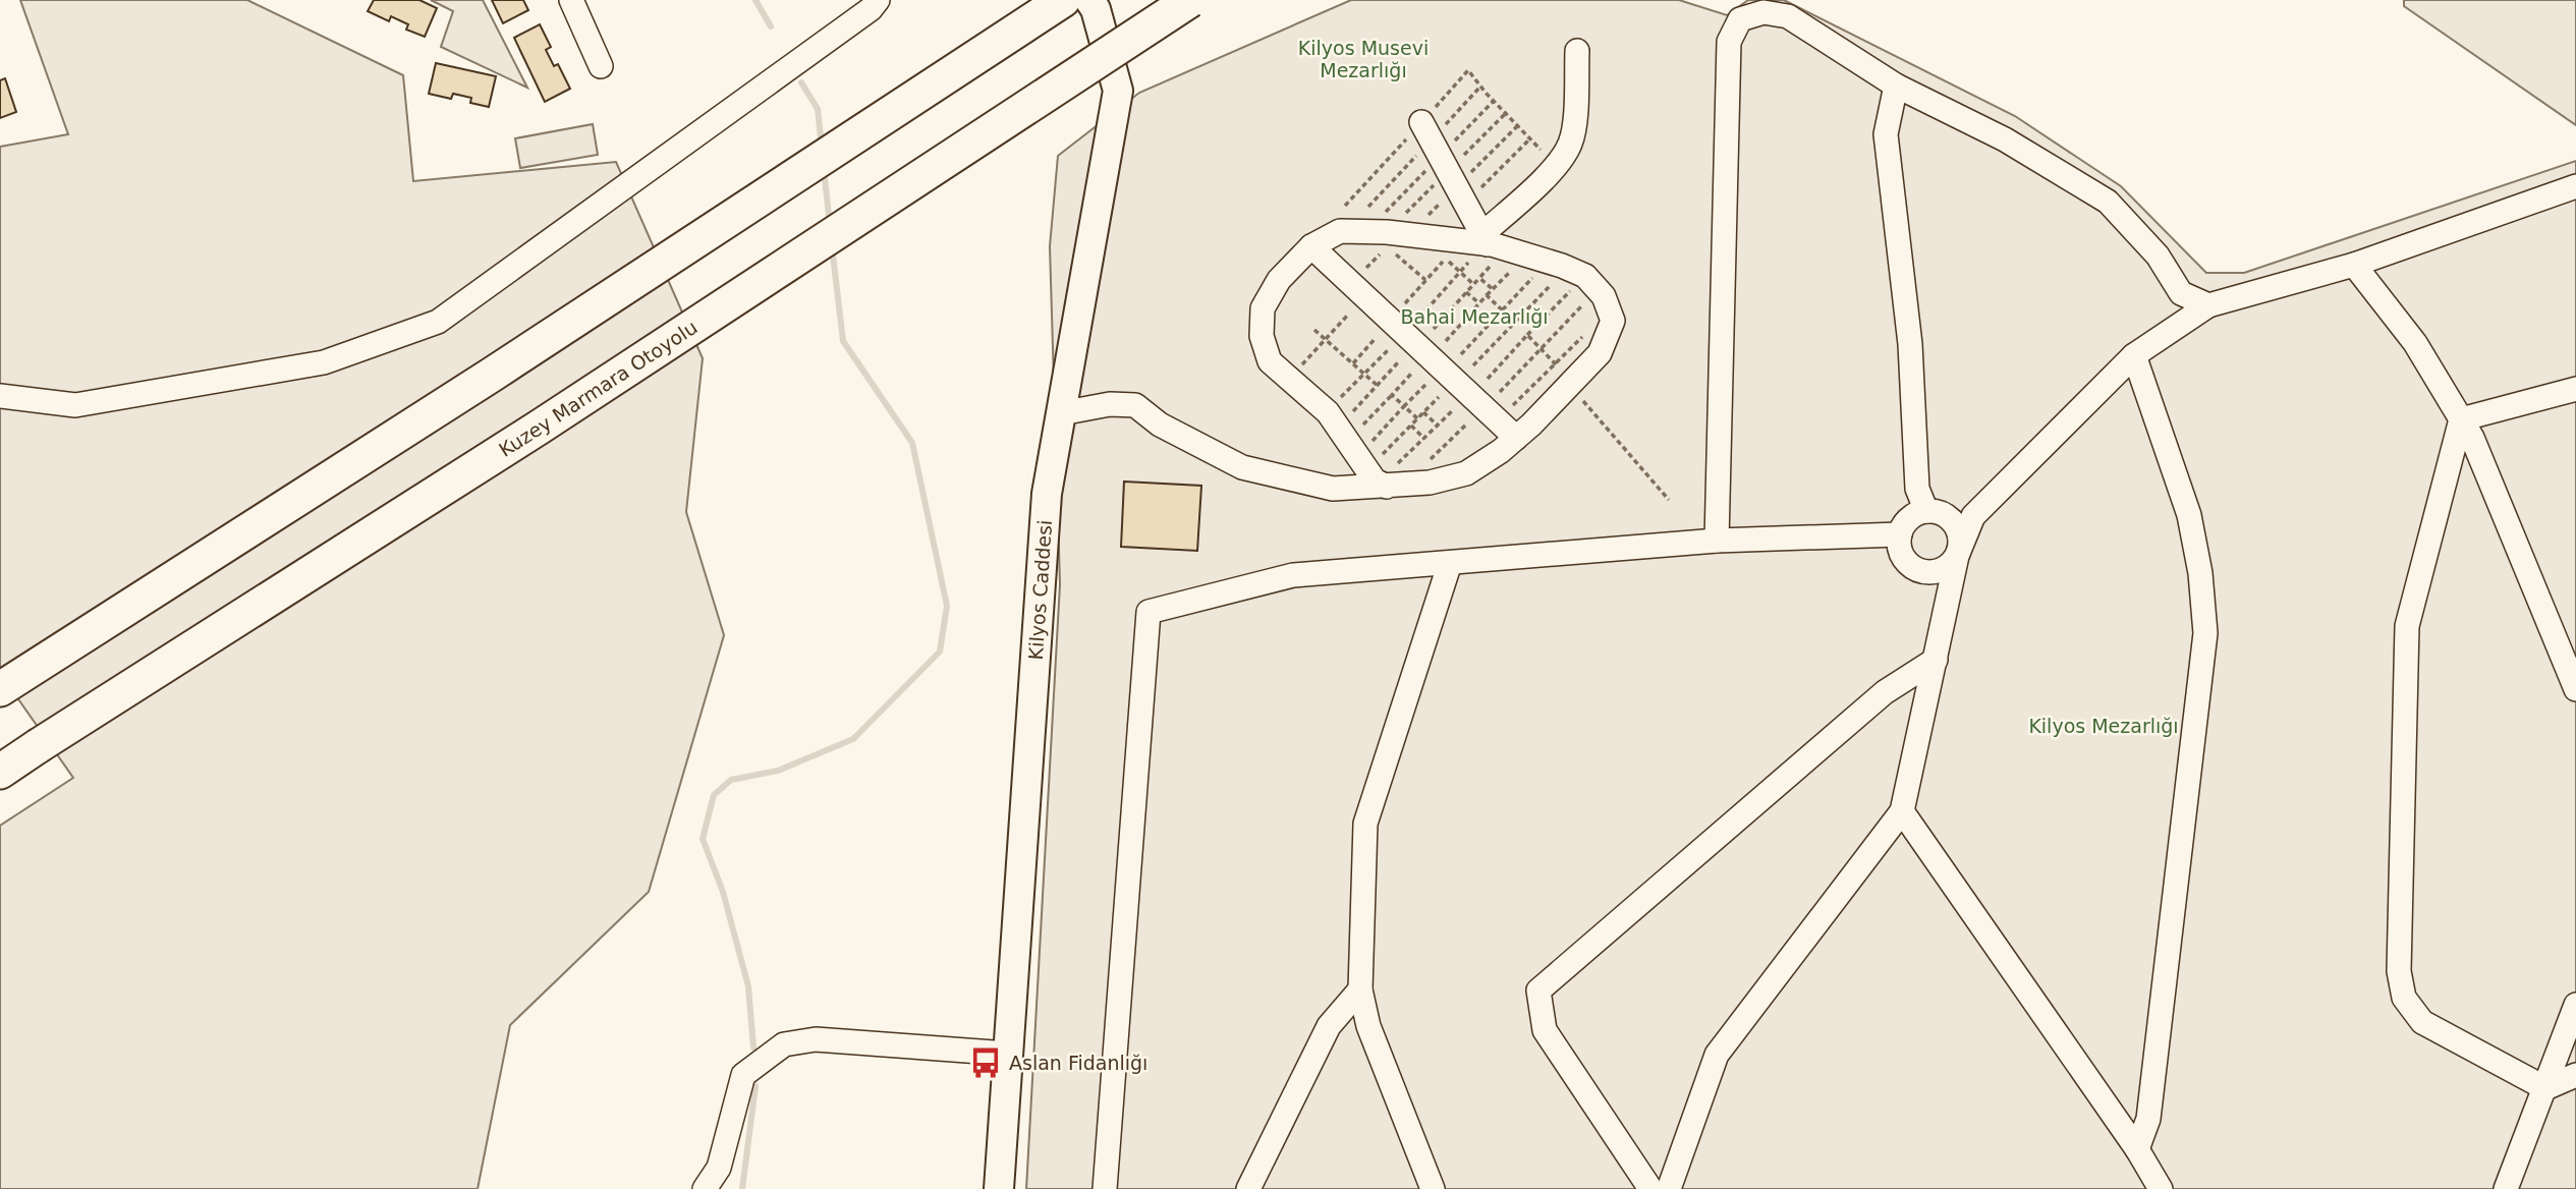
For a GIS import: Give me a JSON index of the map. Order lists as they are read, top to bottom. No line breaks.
{"streets":{"highway":["Kuzey Marmara Otoyolu"],"main road":["Kilyos Caddesi"]},"parks":["Kilyos Musevi Mezarlığı","Bahai Mezarlığı","Kilyos Mezarlığı"],"places":{"bus stop":["Aslan Fidanlığı"]}}
